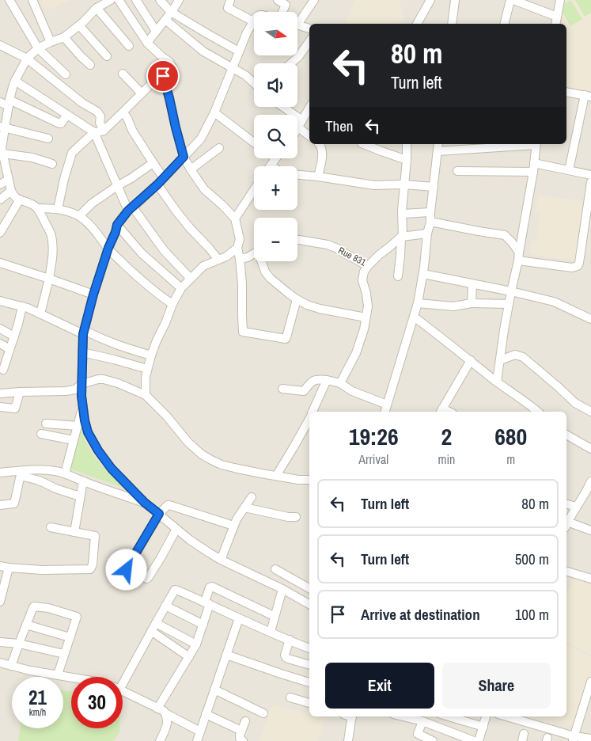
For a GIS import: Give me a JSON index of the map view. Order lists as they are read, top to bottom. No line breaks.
{"streets":{"street":["Rue 831"]},"north":"right","page":{"map_buttons":["+","−"],"turn":["80 m","Turn left"],"then":"Then","eta":["19:26","Arrival","2","min","680","m"],"list":[{"name":"Turn left","value":"80 m"},{"name":"Turn left","value":"500 m"},{"name":"Arrive at destination","value":"100 m"}],"buttons":["Exit","Share"],"speed":"21 km/h","limit":"30"}}
